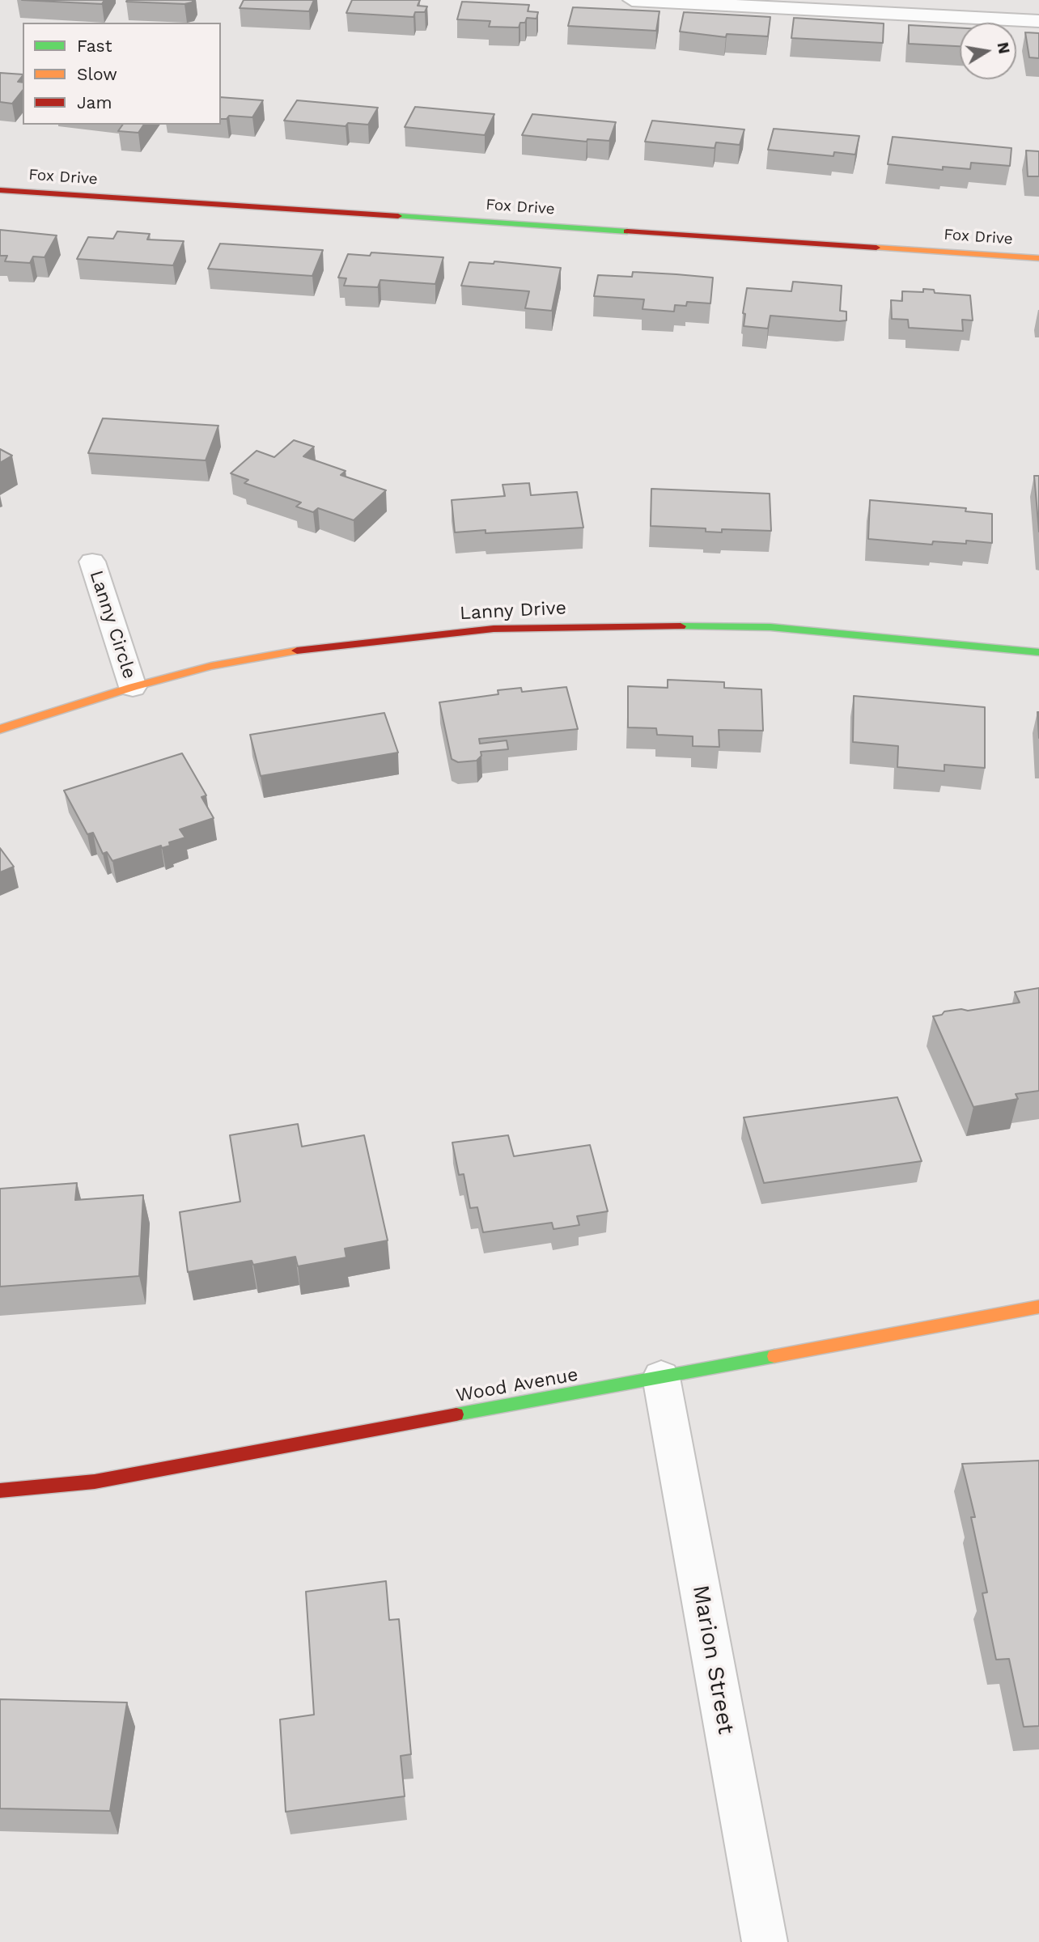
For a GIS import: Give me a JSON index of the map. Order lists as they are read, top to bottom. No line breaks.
{"streets":{"street":["Fox Drive","Lanny Drive","Lanny Circle","Wood Avenue","Marion Street"]},"crossings":[["Lanny Drive","Lanny Circle"],["Wood Avenue","Marion Street"]],"legend":["Fast","Slow","Jam"],"north":"right"}
